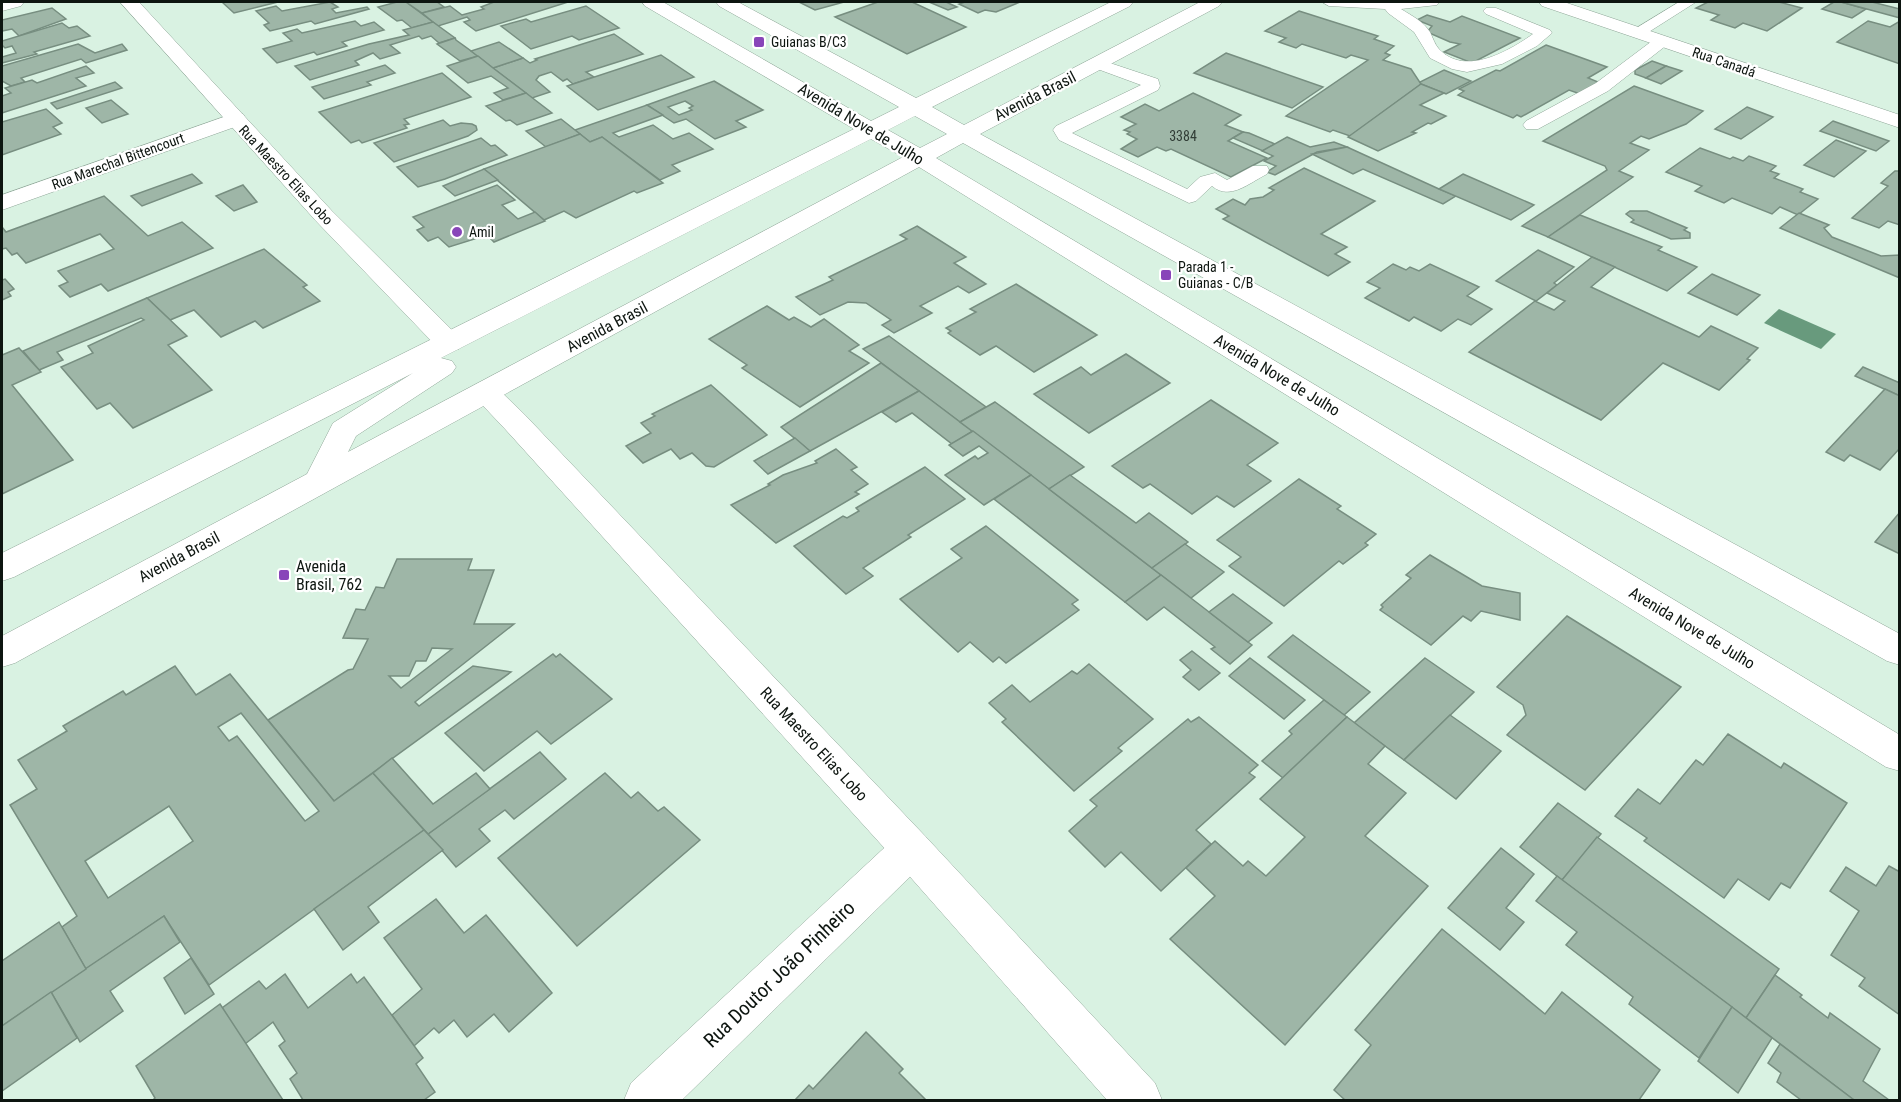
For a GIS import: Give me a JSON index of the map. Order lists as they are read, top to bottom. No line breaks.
{"streets":{"main road":["Rua Canadá","Avenida Brasil","Avenida Nove de Julho","Rua Marechal Bittencourt","Rua Maestro Elias Lobo","Rua Doutor João Pinheiro"]},"crossings":[["Avenida Brasil","Avenida Nove de Julho"],["Avenida Brasil","Rua Maestro Elias Lobo"],["Rua Marechal Bittencourt","Rua Maestro Elias Lobo"],["Rua Maestro Elias Lobo","Rua Doutor João Pinheiro"]],"places":{"transit":["Guianas B/C3","Parada 1 - Guianas - C/B","Avenida Brasil, 762"],"other":["Amil"]},"house_numbers":["3384"]}
